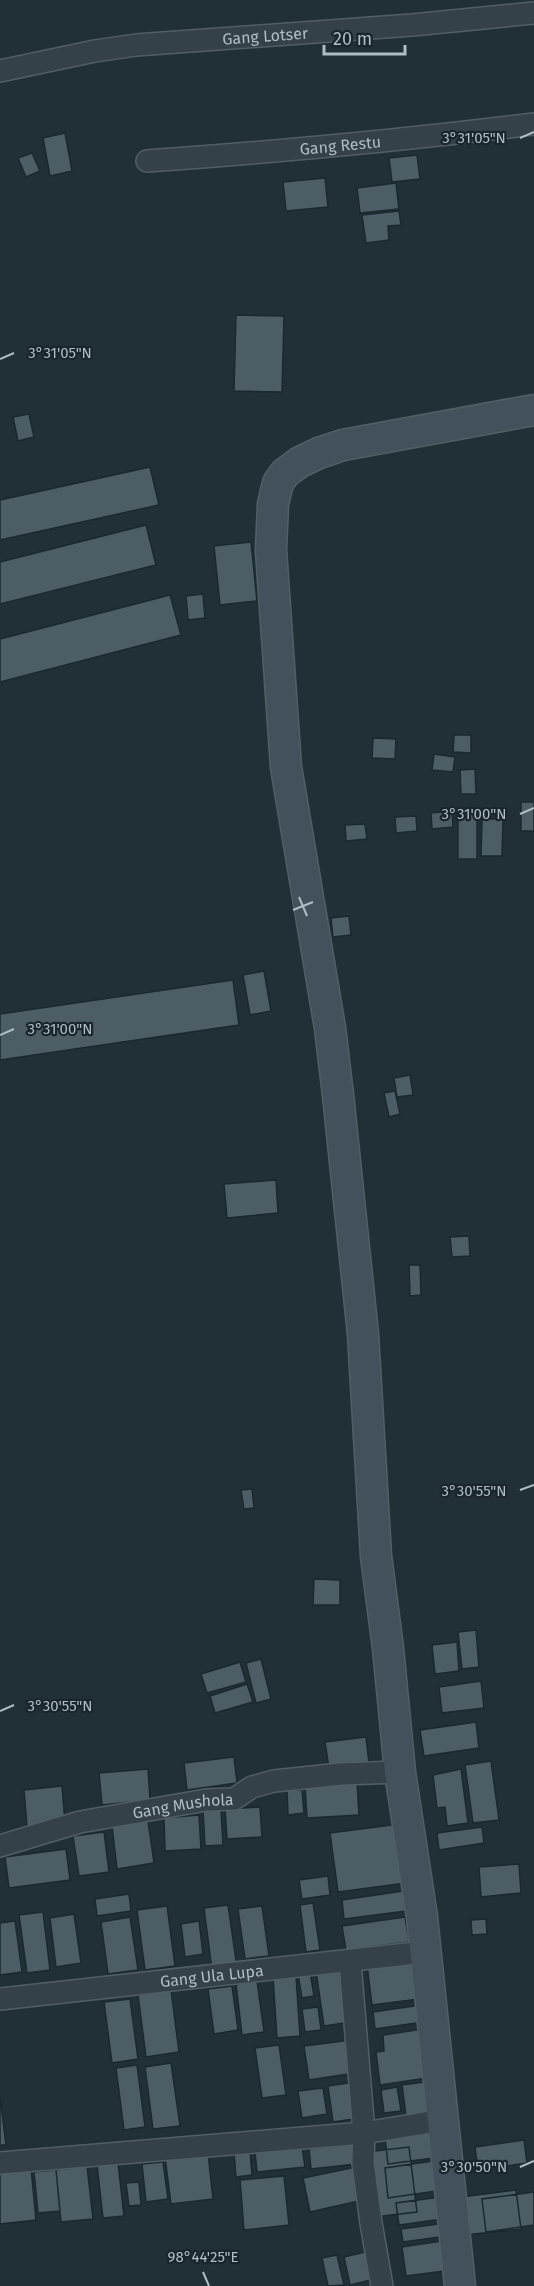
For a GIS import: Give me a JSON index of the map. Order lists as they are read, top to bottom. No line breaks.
{"streets":{"street":["Gang Lotser","Gang Restu","Gang Mushola","Gang Ula Lupa"]},"scale_bar":"20 m","coordinates":["3°31'05\"N","3°31'00\"N","3°30'55\"N","3°30'50\"N","98°44'25\"E"]}
